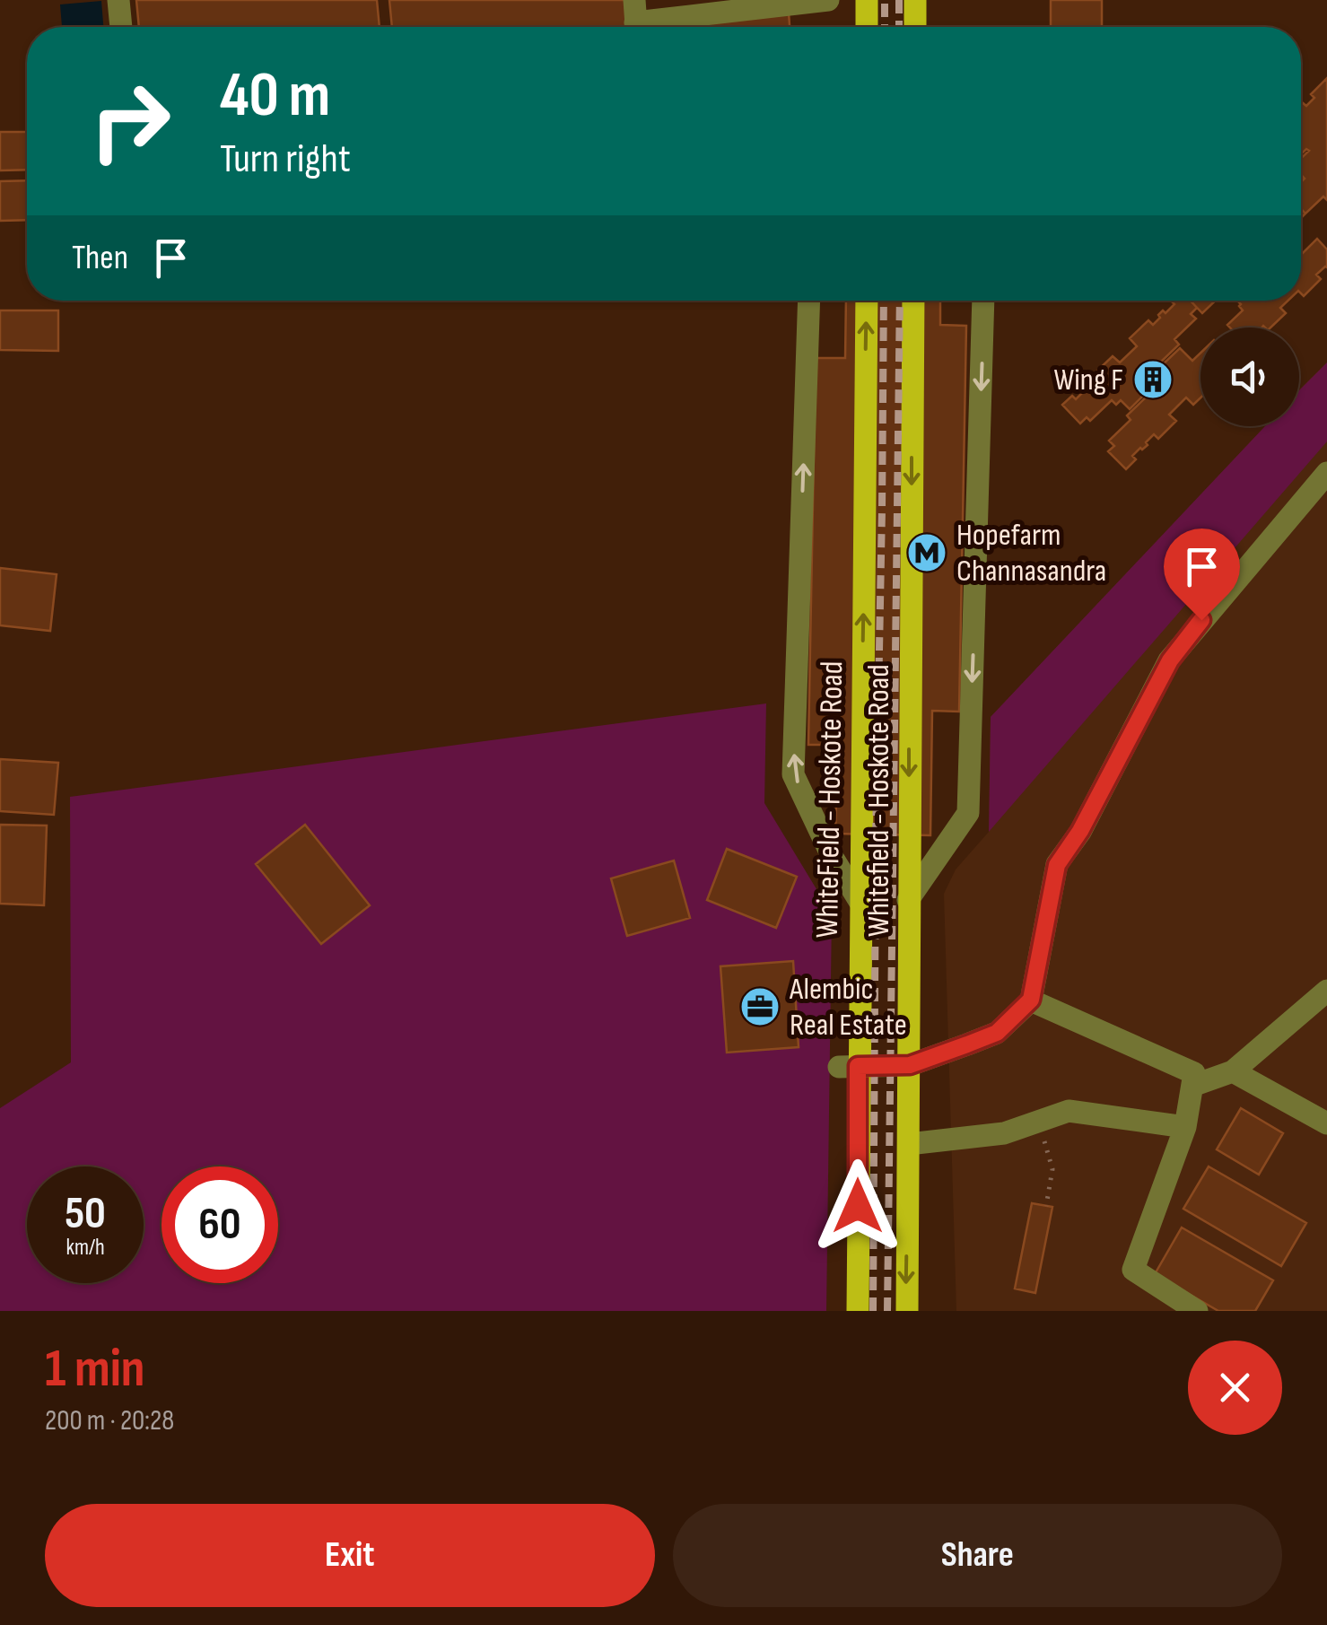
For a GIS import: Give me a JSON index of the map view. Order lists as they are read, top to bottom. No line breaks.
{"streets":{"main road":["WhiteField - Hoskote Road","Whitefield - Hoskote Road"]},"one_way":["WhiteField - Hoskote Road","Whitefield - Hoskote Road"],"places":{"building":["Wing F"],"metro station":["Hopefarm Channasandra"],"office":["Alembic Real Estate"]},"page":{"turn":["40 m","Turn right"],"then":"Then","speed":"50 km/h","limit":"60","heading":["1 min","200 m · 20:28"],"buttons":["Exit","Share"]}}
